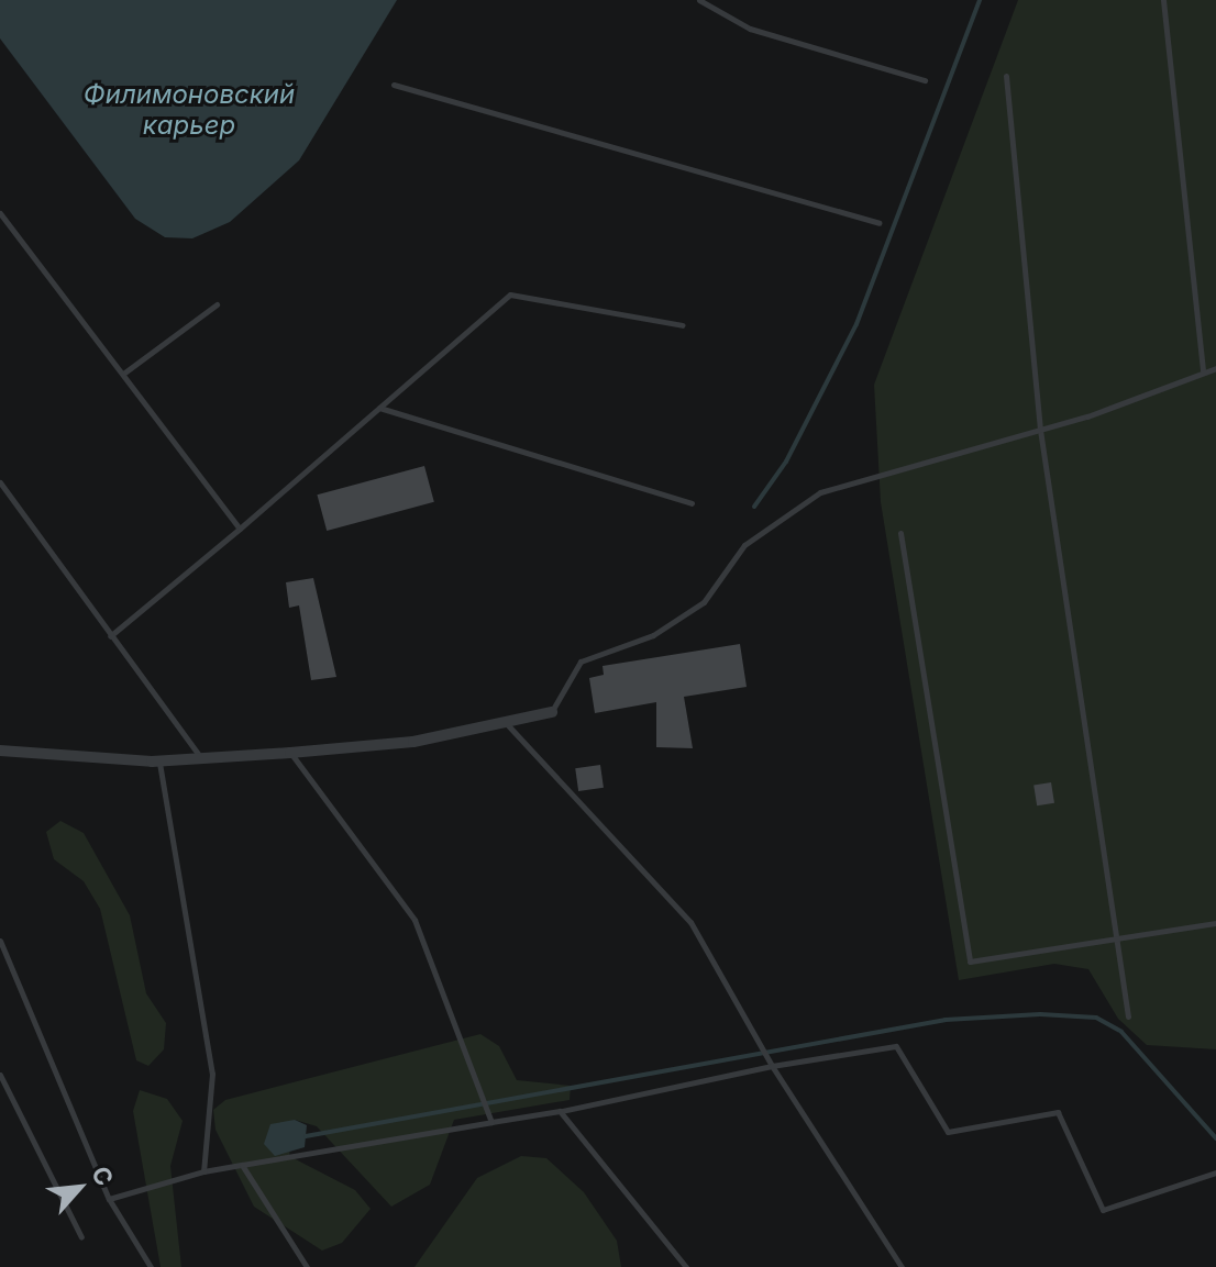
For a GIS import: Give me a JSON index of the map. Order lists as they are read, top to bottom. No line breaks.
{"water":["Филимоновский карьер"],"north":"top right"}
